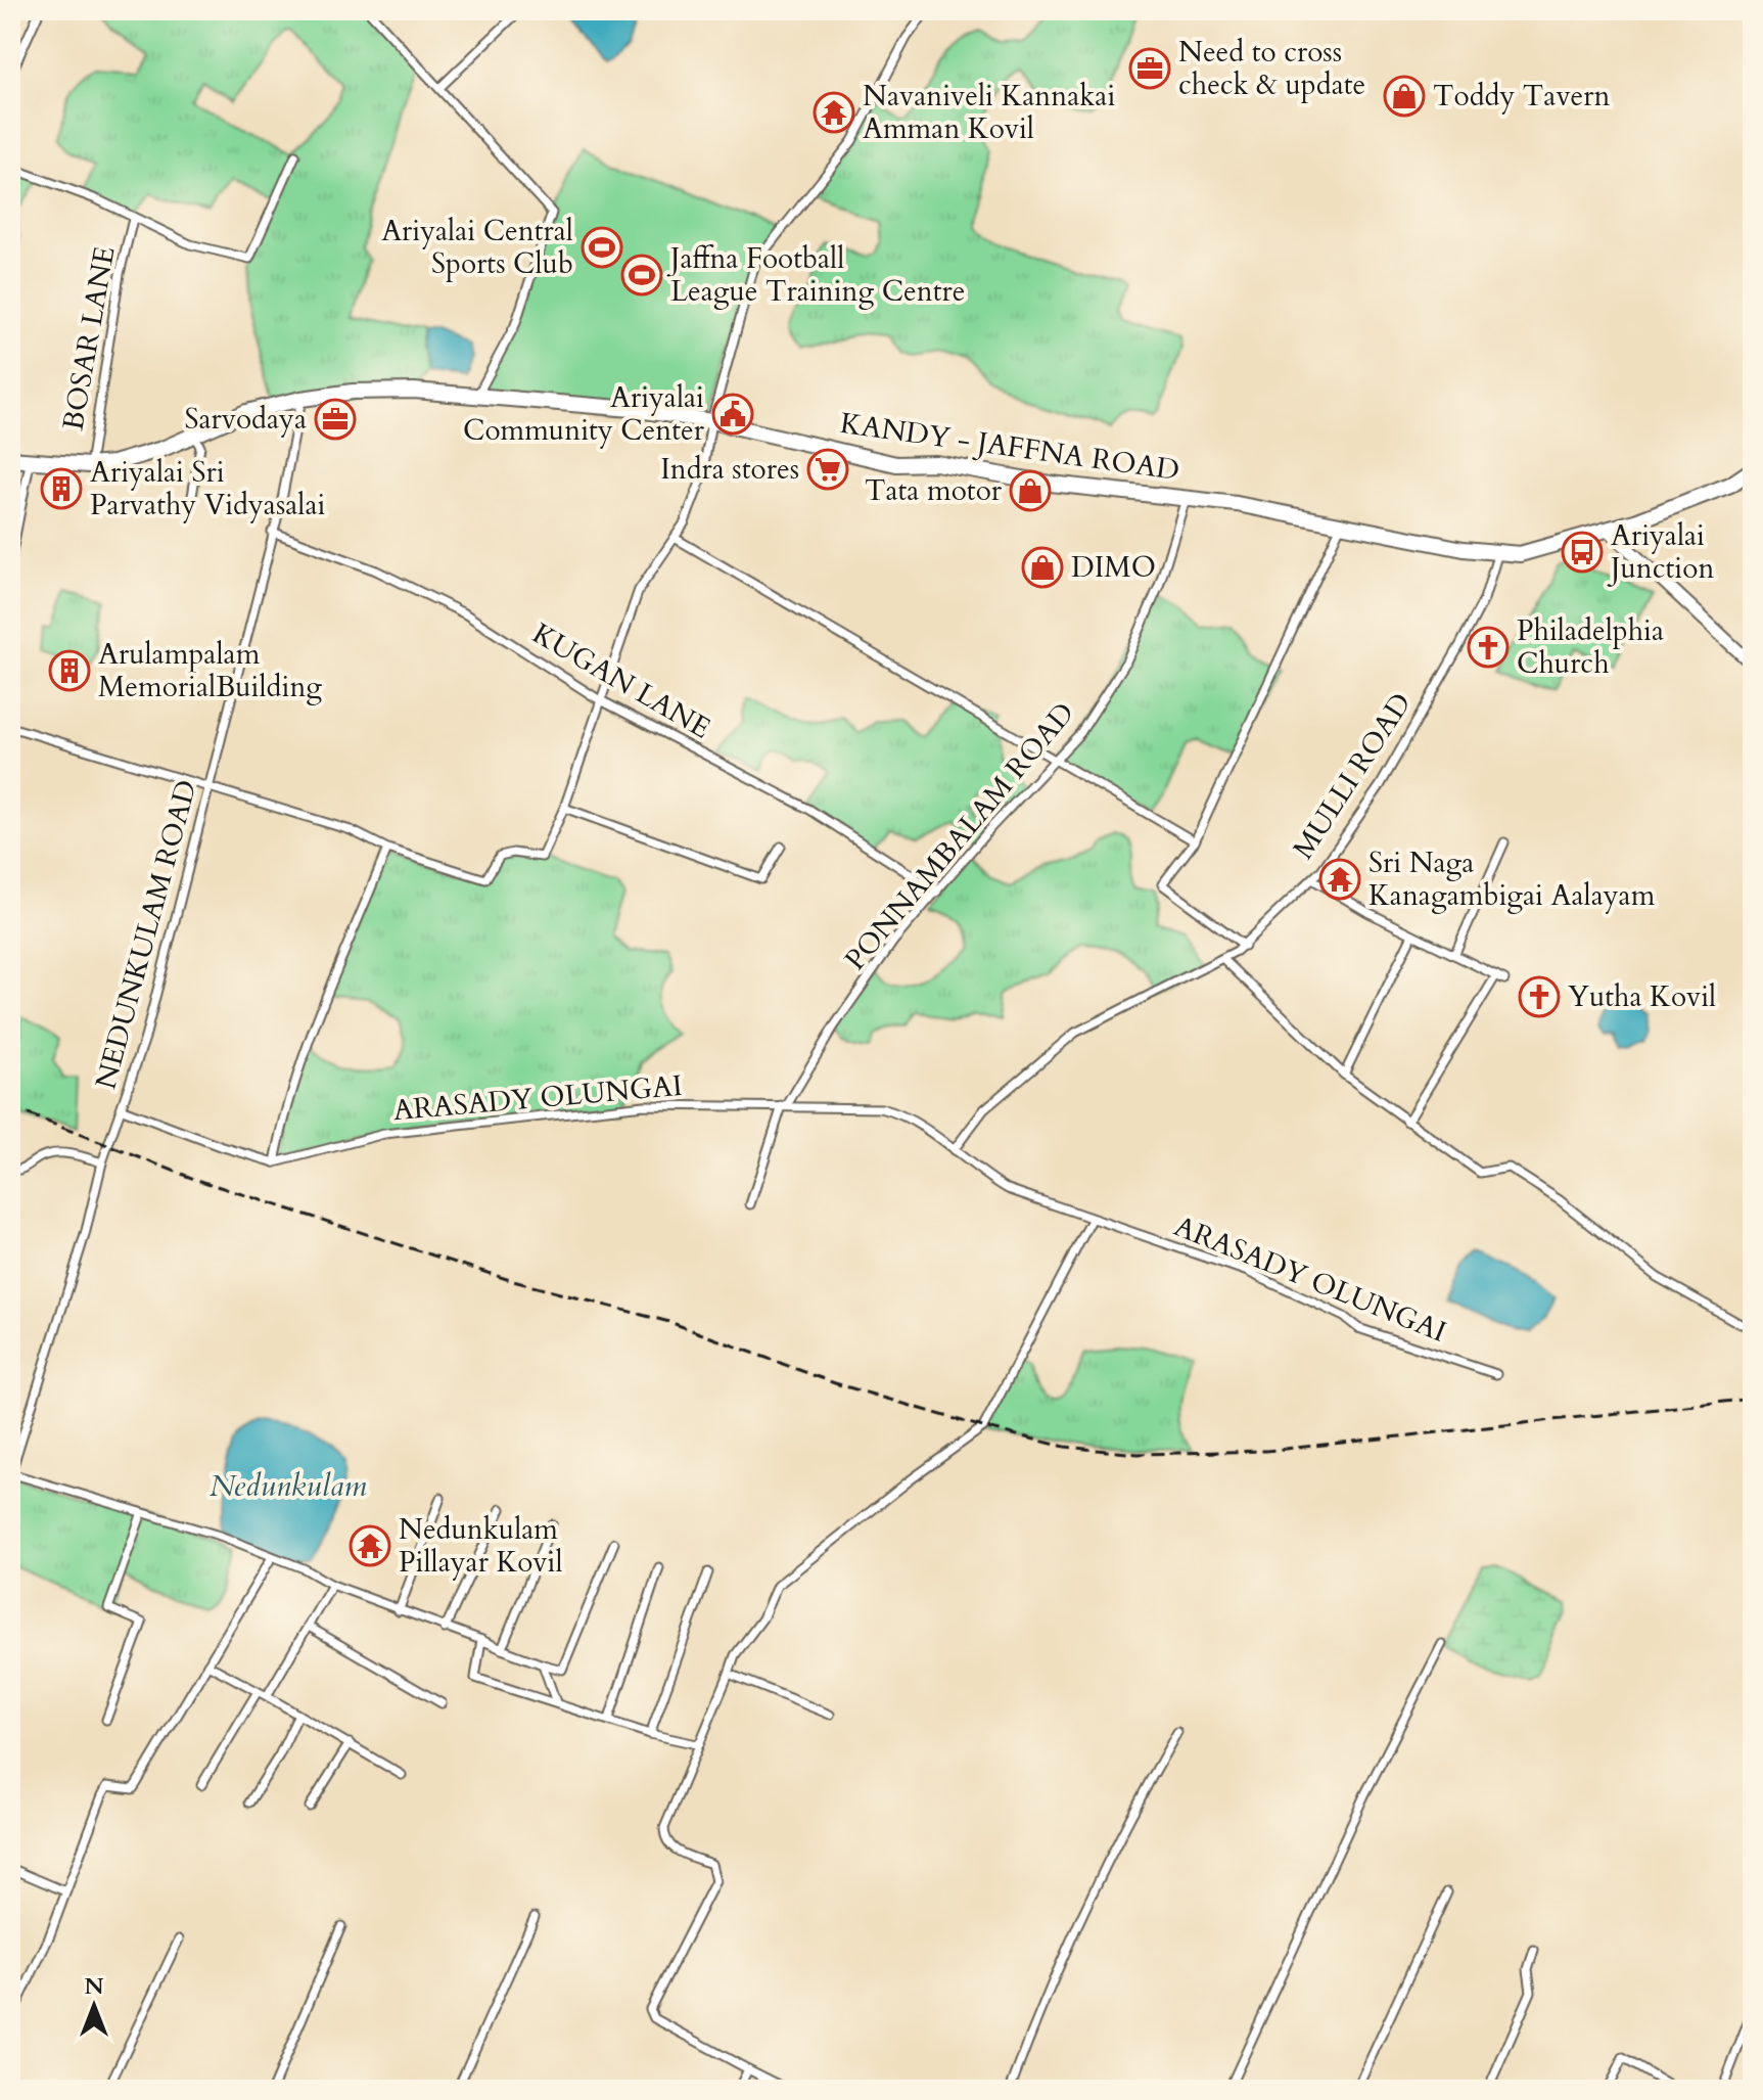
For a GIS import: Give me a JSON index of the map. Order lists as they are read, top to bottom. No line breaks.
{"streets":{"highway":["KANDY - JAFFNA ROAD"],"street":["BOSAR LANE","KUGAN LANE","MULLI ROAD","PONNAMBALAM ROAD","NEDUNKULAM ROAD","ARASADY OLUNGAI"]},"crossings":[["BOSAR LANE","KANDY - JAFFNA ROAD"],["KANDY - JAFFNA ROAD","MULLI ROAD"],["KANDY - JAFFNA ROAD","PONNAMBALAM ROAD"],["KANDY - JAFFNA ROAD","NEDUNKULAM ROAD"],["KUGAN LANE","PONNAMBALAM ROAD"],["KUGAN LANE","NEDUNKULAM ROAD"],["MULLI ROAD","ARASADY OLUNGAI"],["PONNAMBALAM ROAD","ARASADY OLUNGAI"]],"water":["Nedunkulam"],"places":{"office":["Need to cross check & update","Sarvodaya"],"shop":["Toddy Tavern","Tata motor","DIMO"],"temple":["Navaniveli Kannakai Amman Kovil","Sri Naga Kanagambigai Aalayam","Nedunkulam Pillayar Kovil"],"sports":["Ariyalai Central Sports Club","Jaffna Football League Training Centre"],"public building":["Ariyalai Community Center"],"supermarket":["Indra stores"],"building":["Ariyalai Sri Parvathy Vidyasalai","Arulampalam MemorialBuilding"],"bus stop":["Ariyalai Junction"],"church":["Philadelphia Church","Yutha Kovil"]},"north":"top"}
